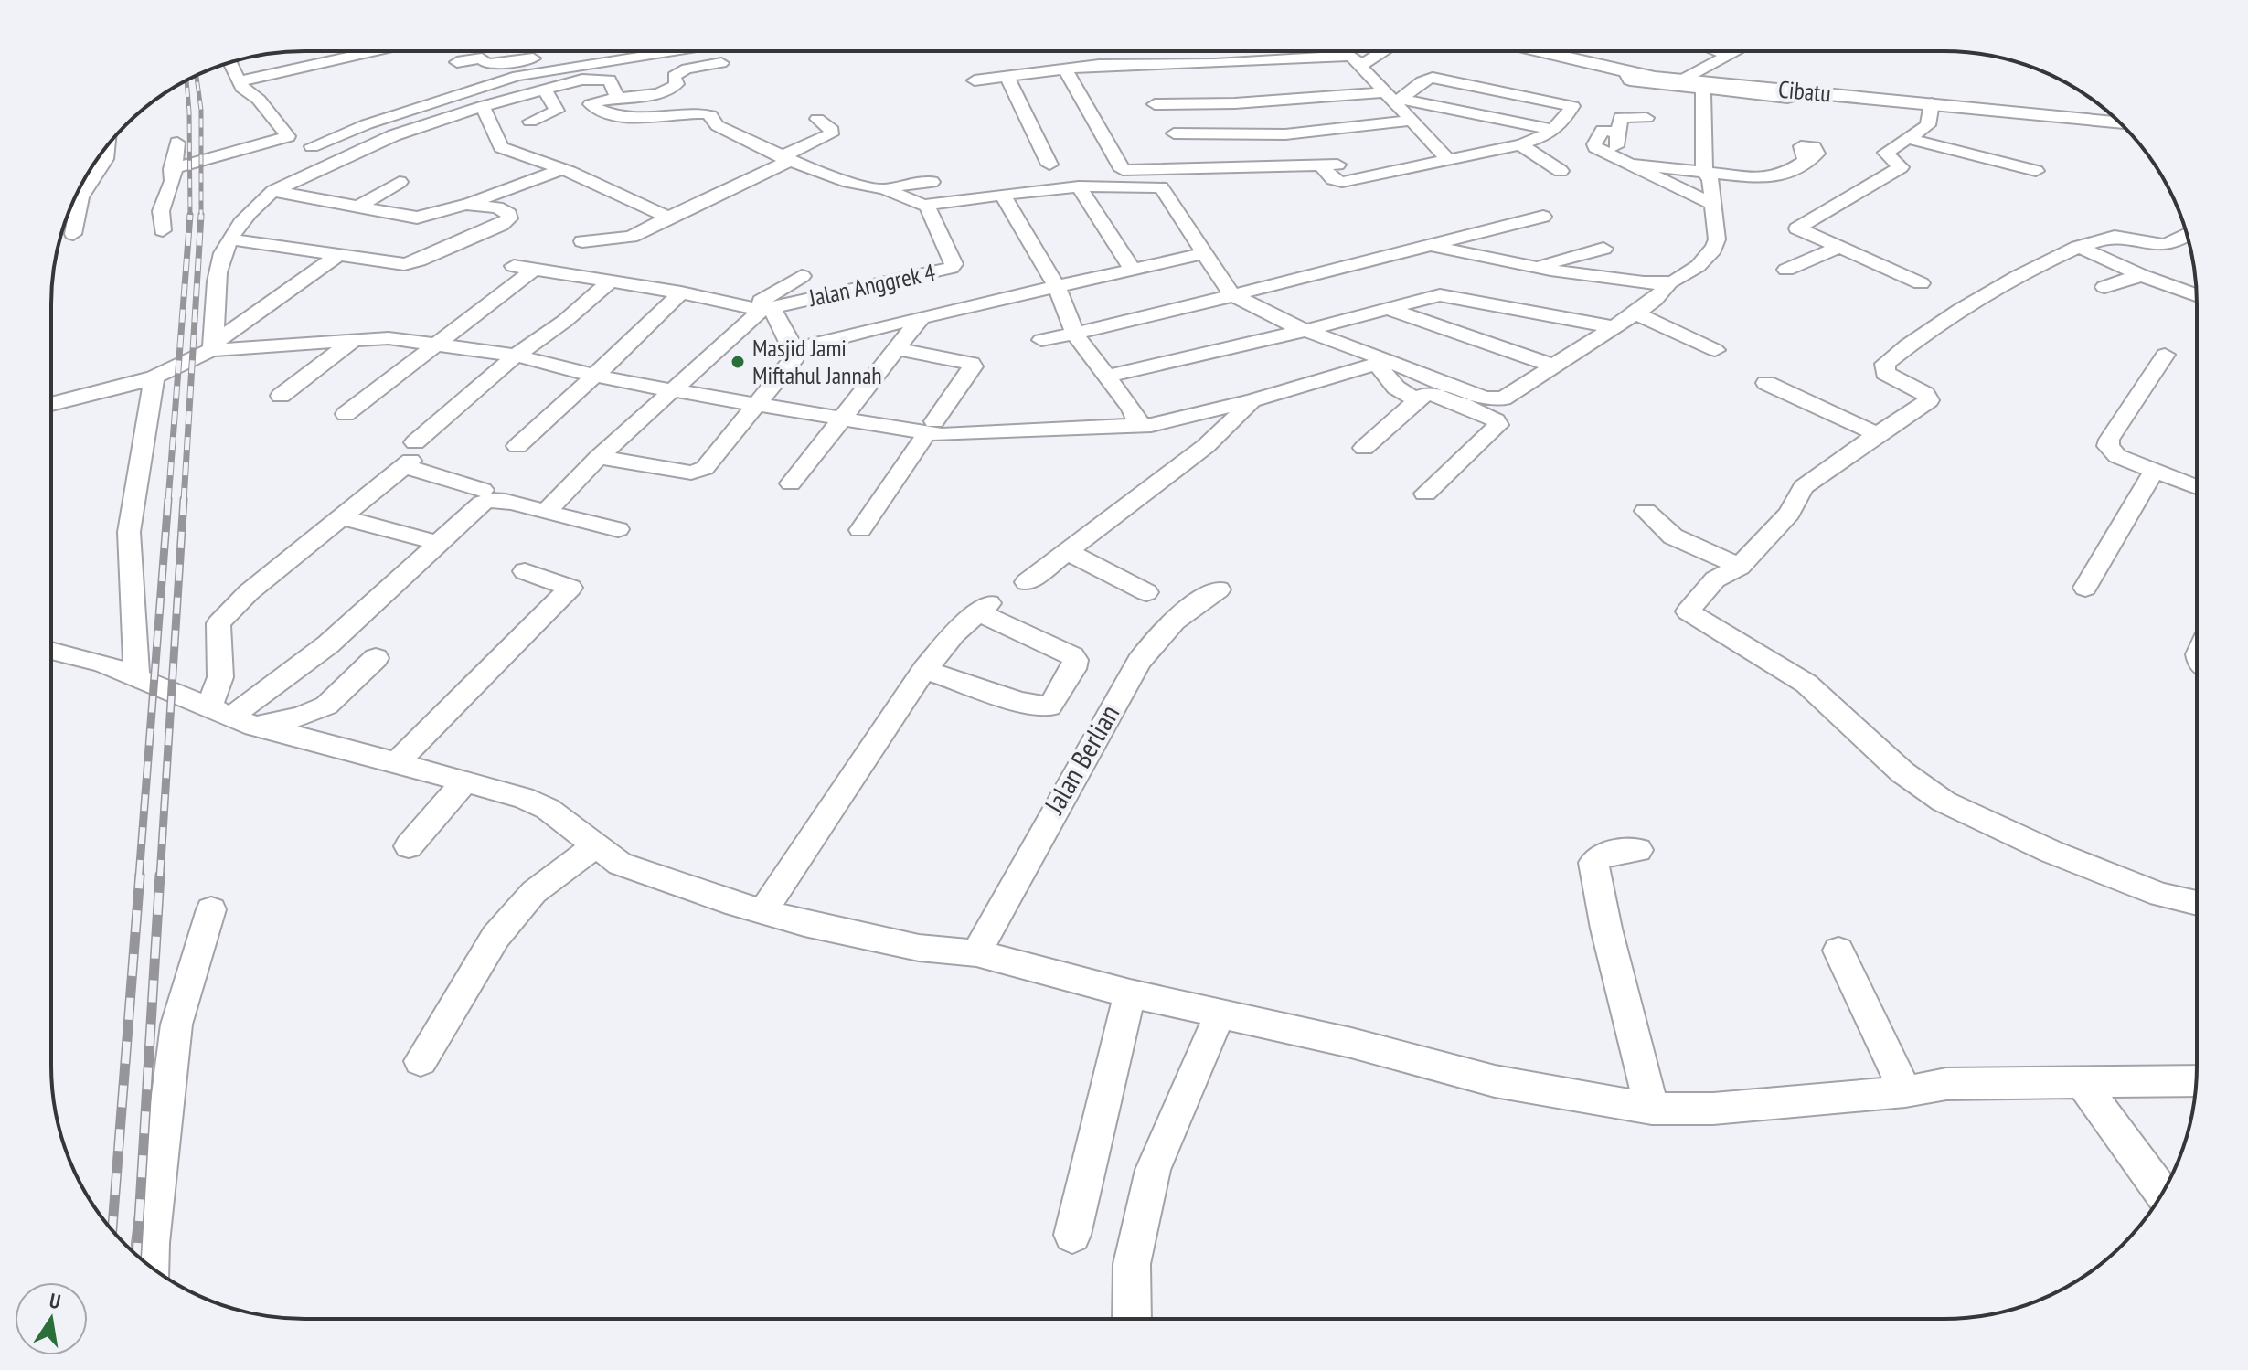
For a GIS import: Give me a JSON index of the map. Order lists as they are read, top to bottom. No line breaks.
{"streets":{"street":["Cibatu","Jalan Anggrek 4","Jalan Berlian"]},"places":["Masjid Jami Miftahul Jannah"],"north":"top"}
